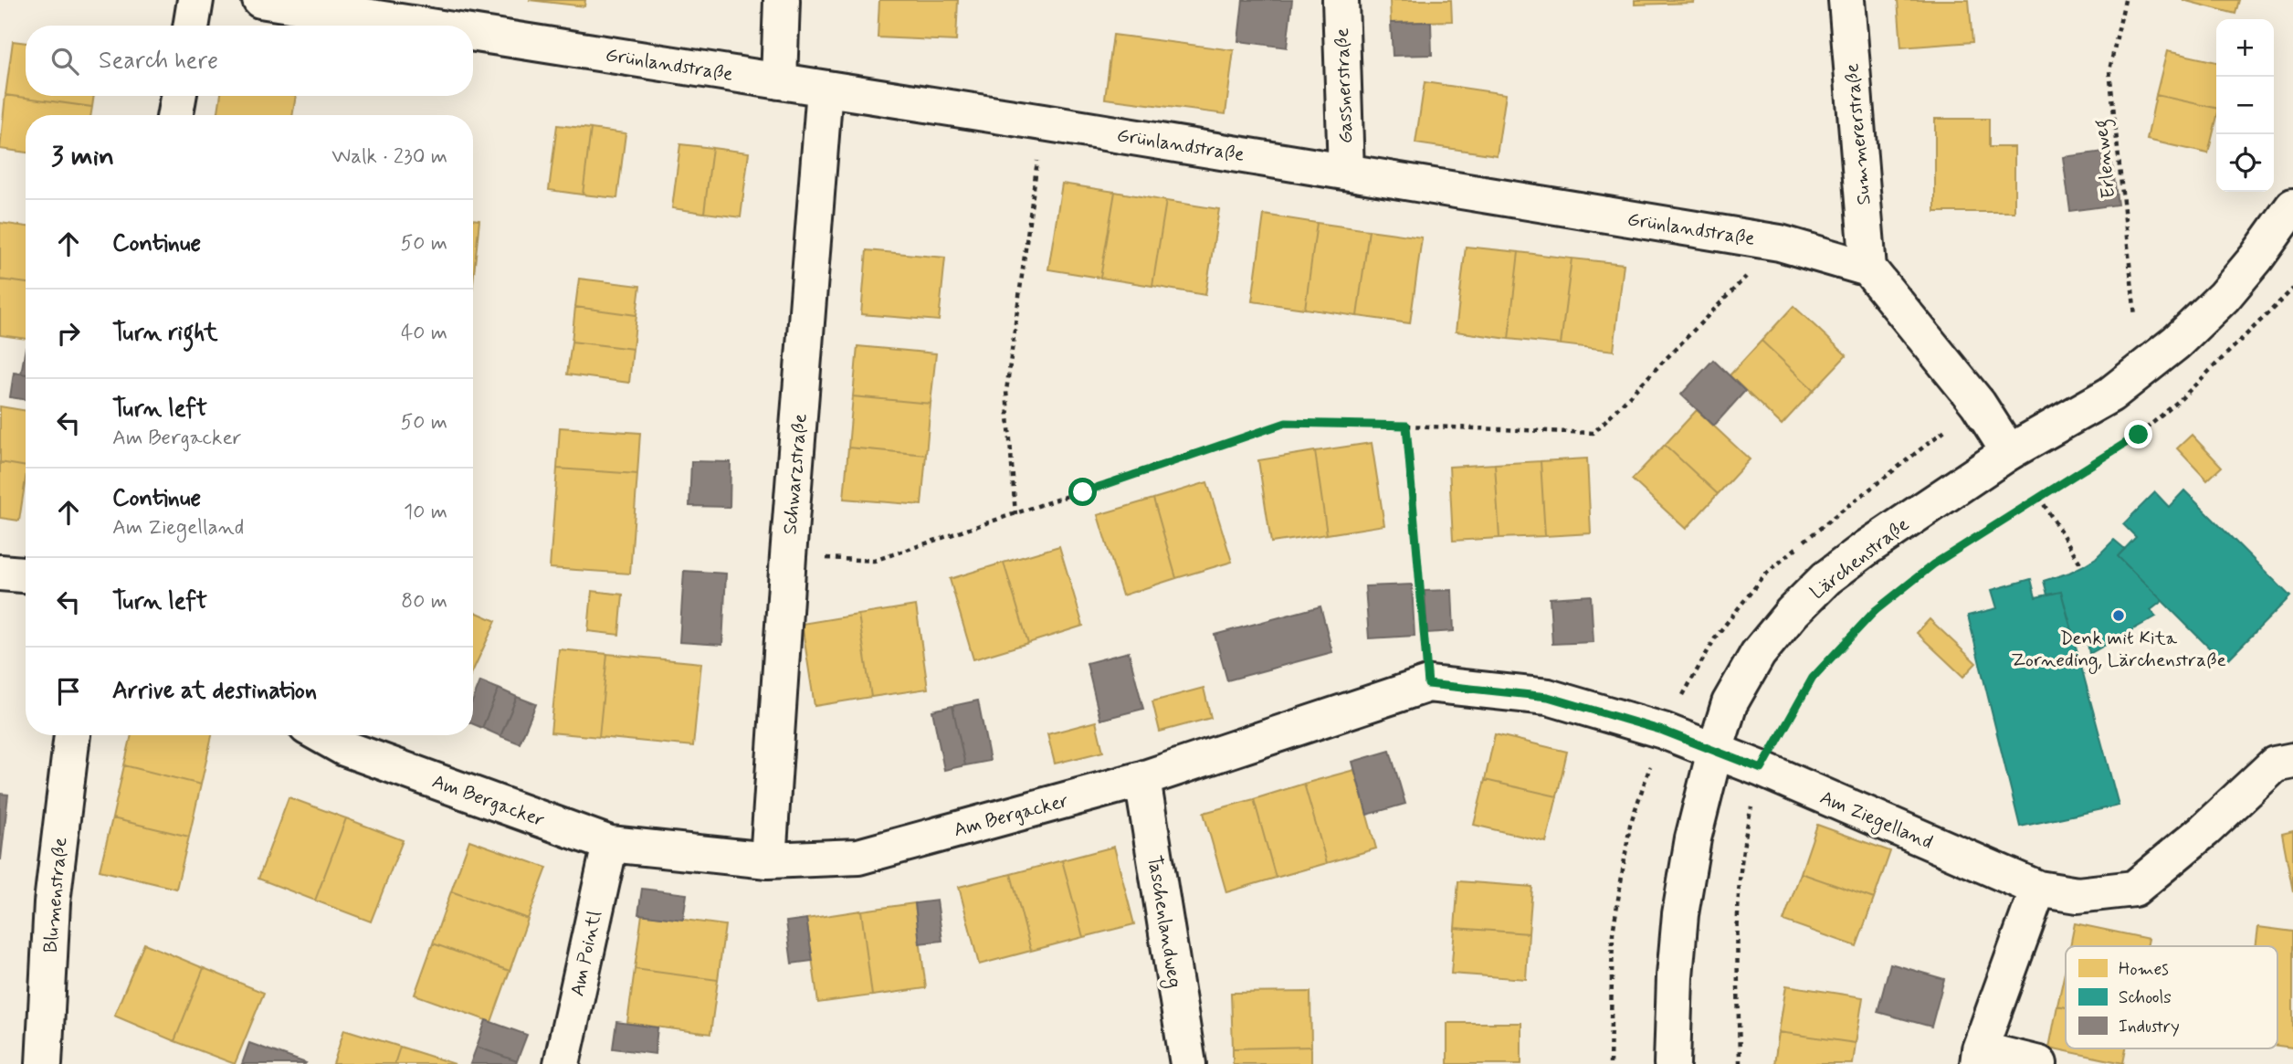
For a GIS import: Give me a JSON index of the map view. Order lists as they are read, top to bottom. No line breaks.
{"streets":{"street":["Grünlandstraße","Gassnerstraße","Summererstraße","Schwarzstraße","Lärchenstraße","Am Bergacker","Am Ziegelland","Blumenstraße","Taschenlandweg","Am Pointl"],"path":["Erlenweg"]},"crossings":[["Grünlandstraße","Gassnerstraße"],["Grünlandstraße","Summererstraße"],["Grünlandstraße","Schwarzstraße"],["Schwarzstraße","Am Bergacker"],["Lärchenstraße","Am Bergacker"],["Lärchenstraße","Am Ziegelland"],["Am Bergacker","Am Ziegelland"],["Am Bergacker","Taschenlandweg"],["Am Bergacker","Am Pointl"]],"places":["Denk mit Kita Zorneding, Lärchenstraße"],"legend":["Homes","Schools","Industry"],"page":{"map_buttons":["+","−"],"search":"Search here","heading":["3 min","Walk · 230 m"],"list":[["Continue","50 m"],["Turn right","40 m"],["Turn left","Am Bergacker","50 m"],["Continue","Am Ziegelland","10 m"],["Turn left","80 m"],"Arrive at destination"]}}
